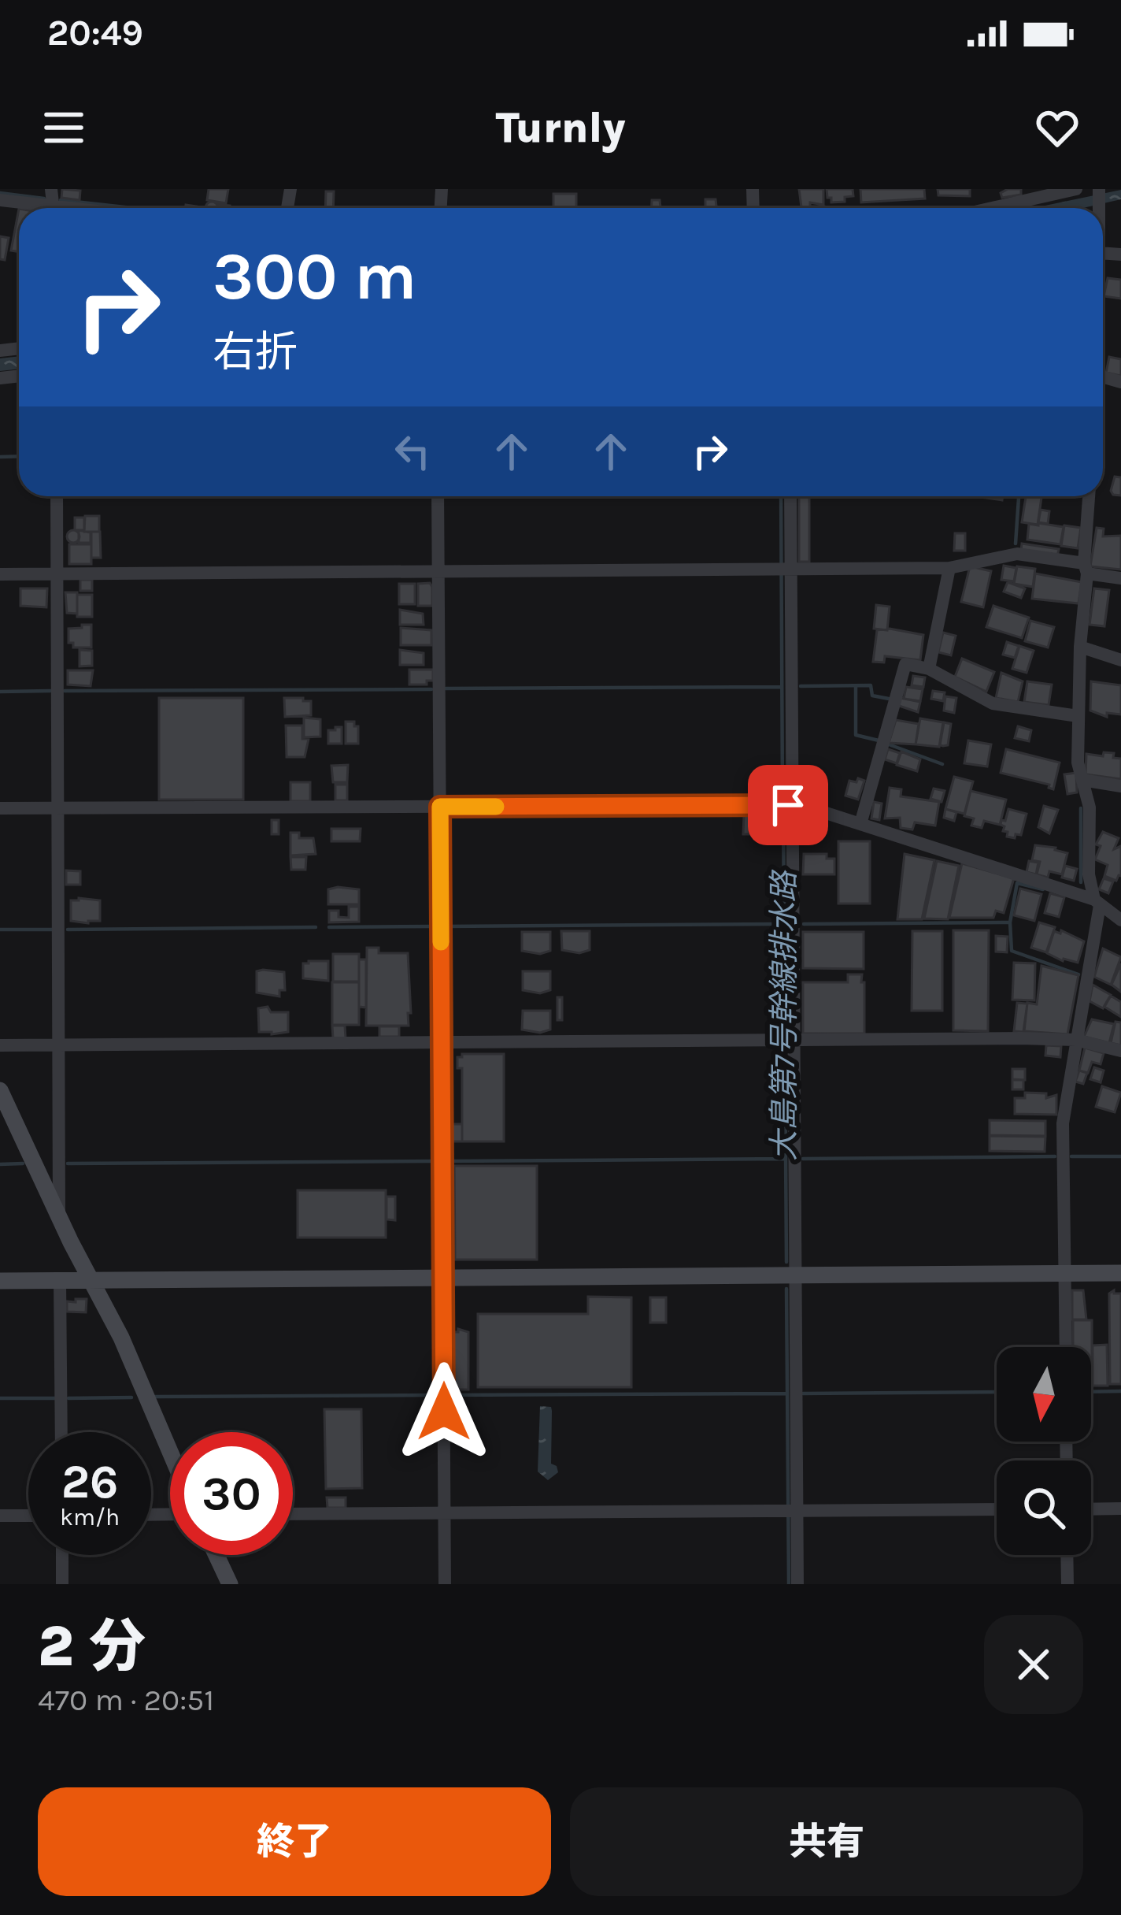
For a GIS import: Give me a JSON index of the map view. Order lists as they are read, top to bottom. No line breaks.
{"water":["大島第7号幹線排水路"],"north":"bottom","page":{"status":"20:49","header":"Turnly","turn":["300 m","右折"],"speed":"26 km/h","limit":"30","heading":["2 分","470 m · 20:51"],"buttons":["終了","共有"]}}
